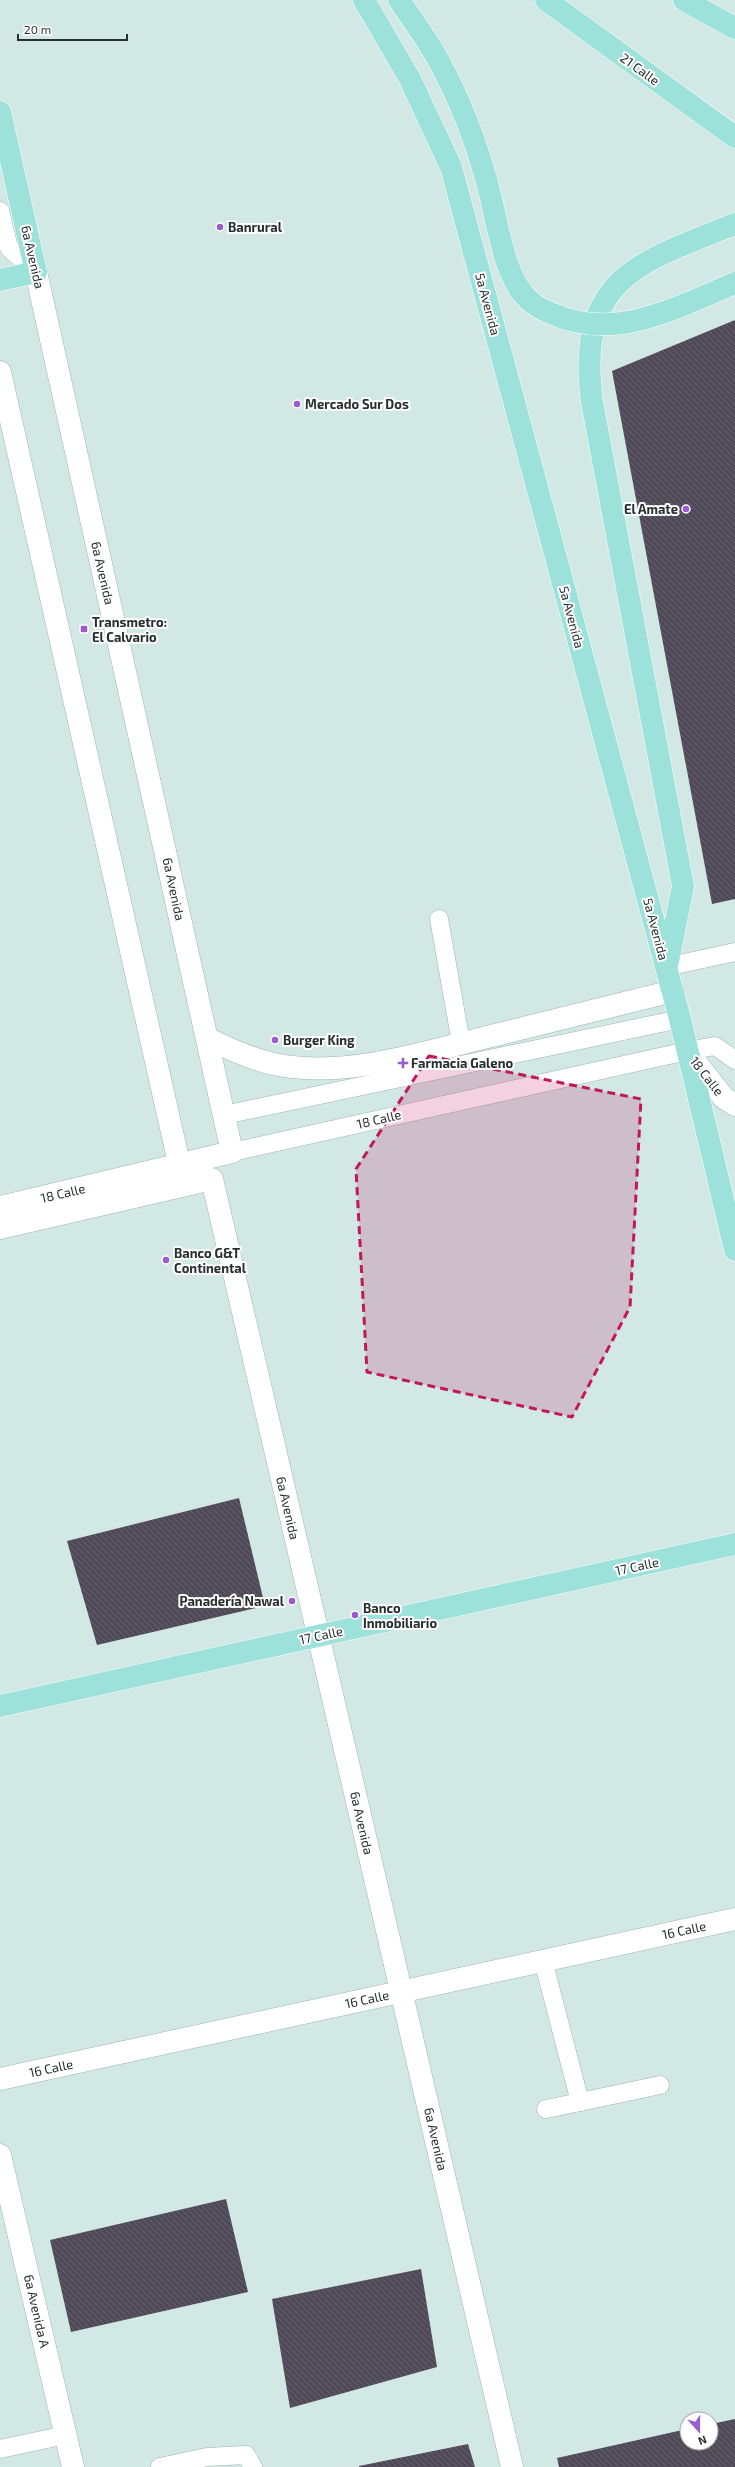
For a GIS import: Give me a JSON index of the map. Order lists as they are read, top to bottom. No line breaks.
{"streets":{"main road":["21 Calle","6a Avenida","5a Avenida","17 Calle"],"street":["18 Calle","16 Calle","6a Avenida A"]},"crossings":[["6a Avenida","18 Calle"],["6a Avenida","17 Calle"],["6a Avenida","16 Calle"],["5a Avenida","18 Calle"]],"places":{"other":["Banrural","Mercado Sur Dos","El Amate","Burger King","Banco G&T Continental","Panadería Nawal","Banco Inmobiliario"],"transit":["Transmetro: El Calvario"],"health":["Farmacia Galeno"]},"scale_bar":"20 m","north":"bottom"}
